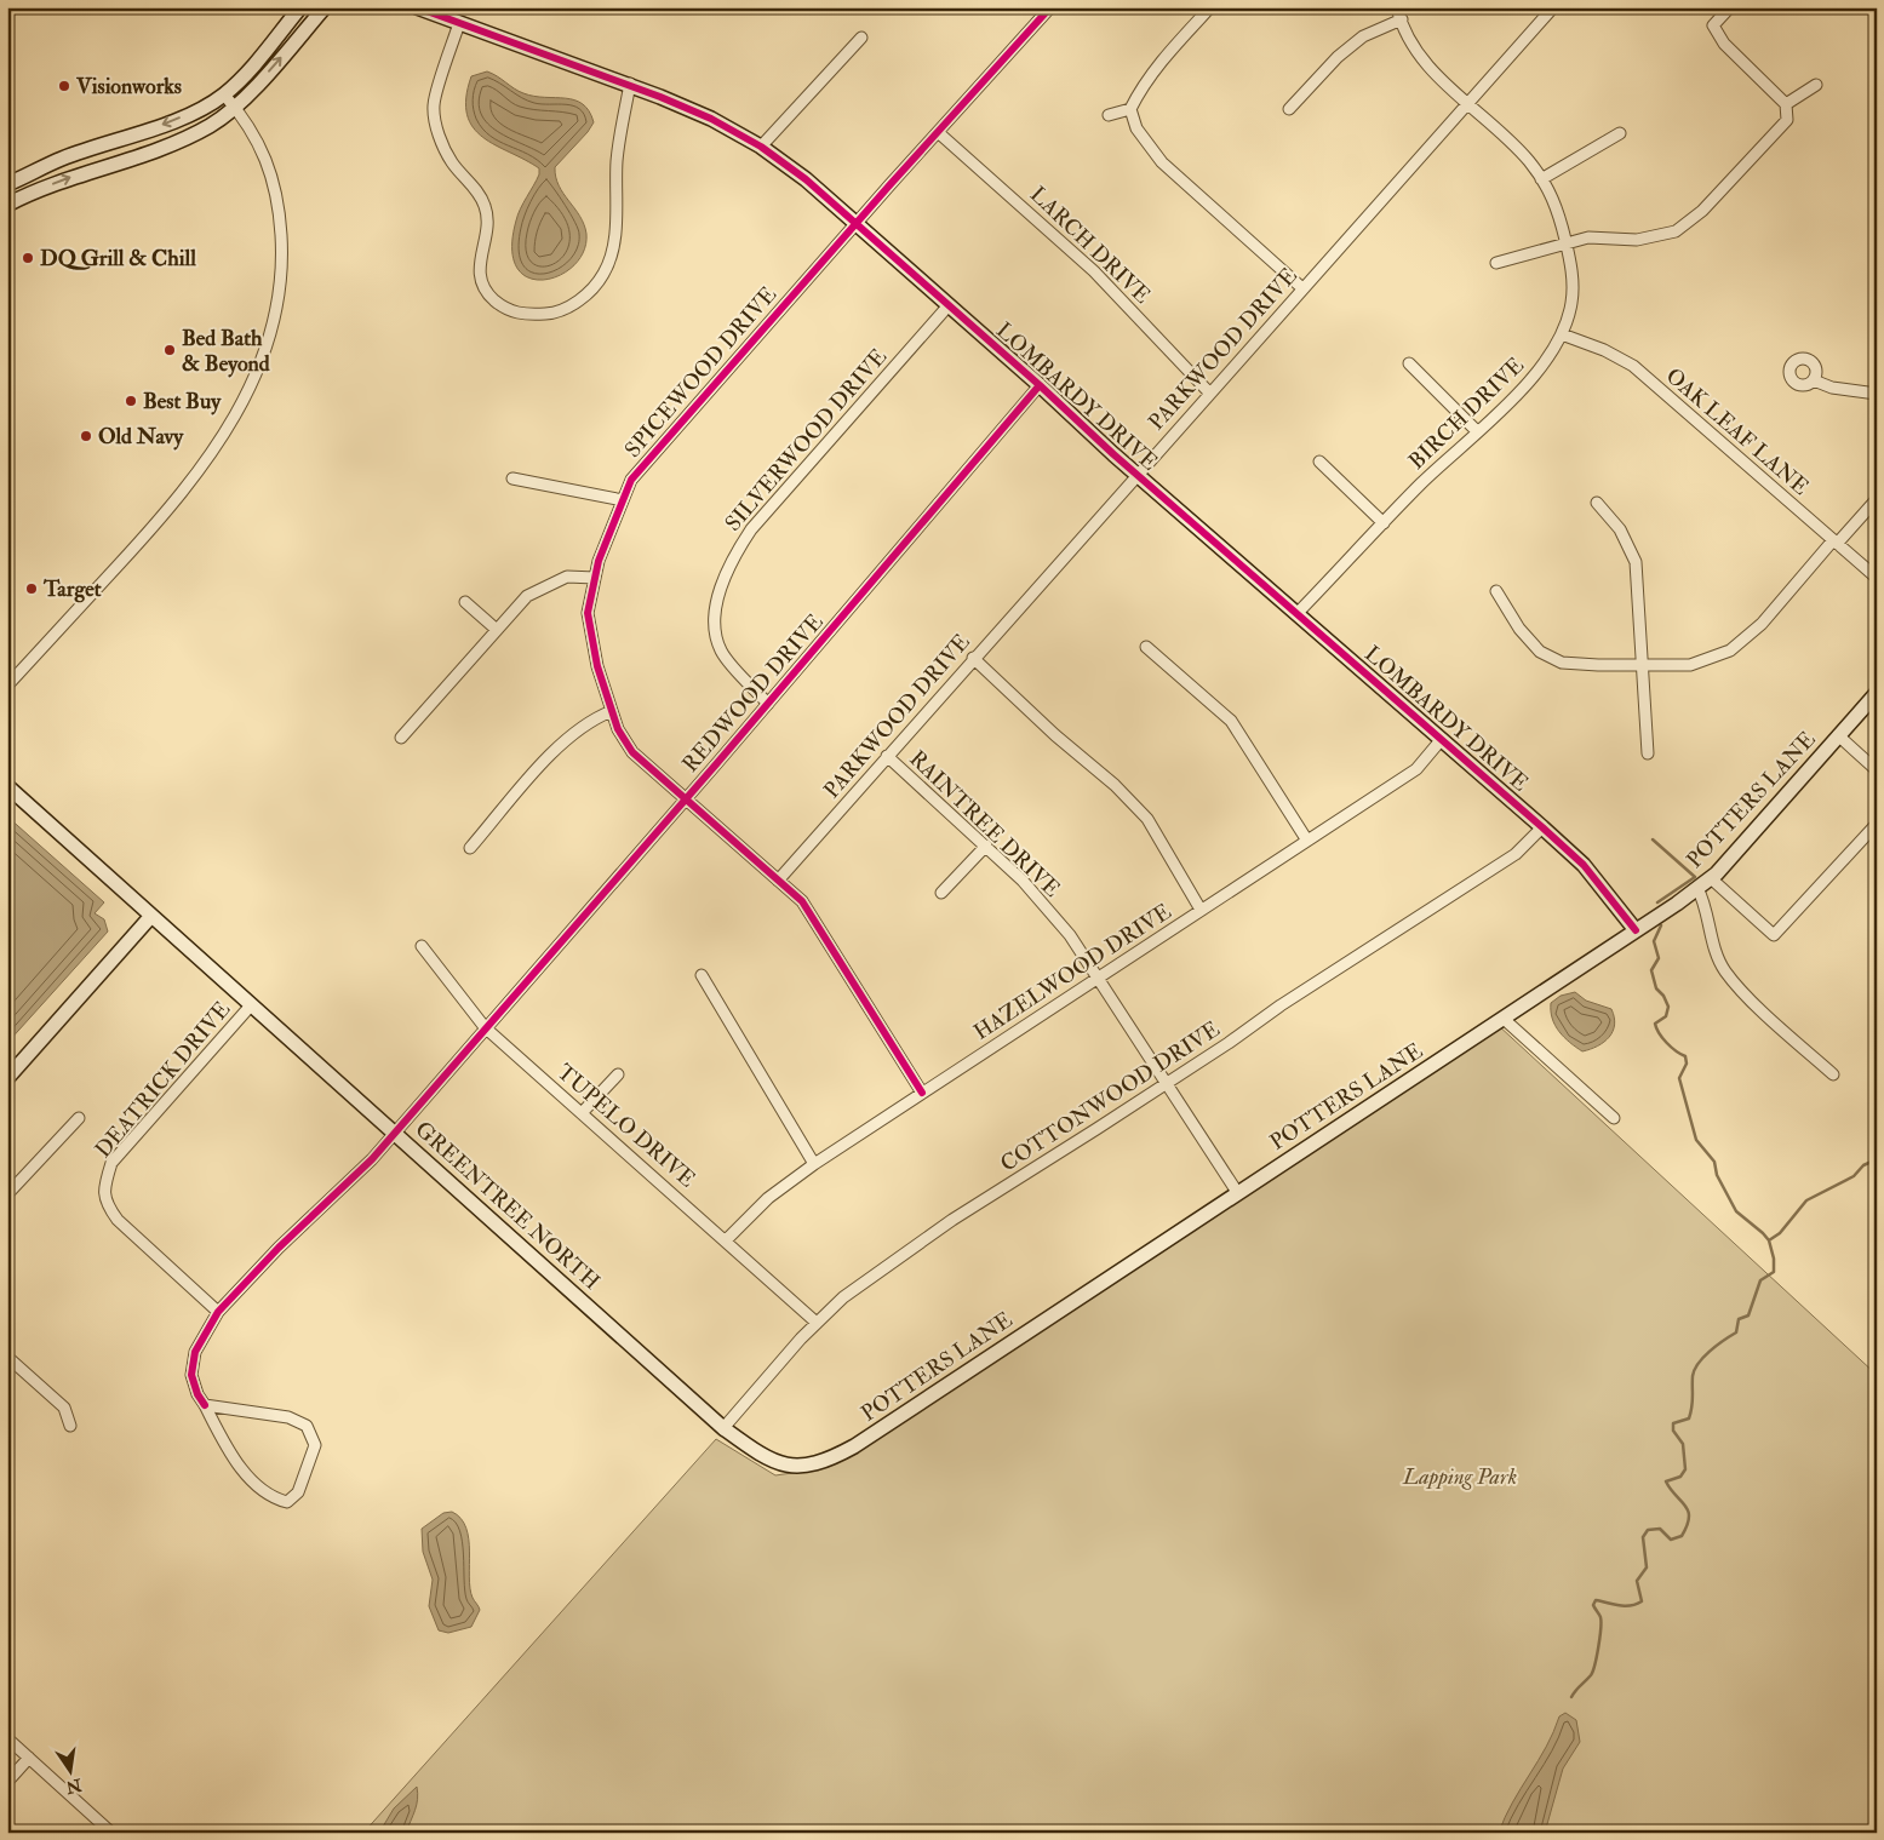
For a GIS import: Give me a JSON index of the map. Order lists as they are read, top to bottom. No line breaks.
{"streets":{"main road":["LOMBARDY DRIVE","POTTERS LANE","GREENTREE NORTH"],"street":["LARCH DRIVE","PARKWOOD DRIVE","SPICEWOOD DRIVE","BIRCH DRIVE","OAK LEAF LANE","SILVERWOOD DRIVE","REDWOOD DRIVE","RAINTREE DRIVE","HAZELWOOD DRIVE","DEATRICK DRIVE","COTTONWOOD DRIVE","TUPELO DRIVE"]},"crossings":[["LARCH DRIVE","PARKWOOD DRIVE"],["LARCH DRIVE","SPICEWOOD DRIVE"],["PARKWOOD DRIVE","SPICEWOOD DRIVE"],["PARKWOOD DRIVE","LOMBARDY DRIVE"],["PARKWOOD DRIVE","BIRCH DRIVE"],["PARKWOOD DRIVE","RAINTREE DRIVE"],["SPICEWOOD DRIVE","LOMBARDY DRIVE"],["SPICEWOOD DRIVE","REDWOOD DRIVE"],["SPICEWOOD DRIVE","HAZELWOOD DRIVE"],["LOMBARDY DRIVE","BIRCH DRIVE"],["LOMBARDY DRIVE","SILVERWOOD DRIVE"],["LOMBARDY DRIVE","REDWOOD DRIVE"],["LOMBARDY DRIVE","POTTERS LANE"],["LOMBARDY DRIVE","HAZELWOOD DRIVE"],["LOMBARDY DRIVE","COTTONWOOD DRIVE"],["BIRCH DRIVE","OAK LEAF LANE"],["SILVERWOOD DRIVE","REDWOOD DRIVE"],["REDWOOD DRIVE","DEATRICK DRIVE"],["REDWOOD DRIVE","TUPELO DRIVE"],["REDWOOD DRIVE","GREENTREE NORTH"],["POTTERS LANE","RAINTREE DRIVE"],["POTTERS LANE","GREENTREE NORTH"],["RAINTREE DRIVE","HAZELWOOD DRIVE"],["RAINTREE DRIVE","COTTONWOOD DRIVE"],["HAZELWOOD DRIVE","TUPELO DRIVE"],["DEATRICK DRIVE","GREENTREE NORTH"],["COTTONWOOD DRIVE","TUPELO DRIVE"],["COTTONWOOD DRIVE","GREENTREE NORTH"]],"parks":["Lapping Park"],"places":["Visionworks","DQ Grill & Chill","Bed Bath & Beyond","Best Buy","Old Navy","Target"],"north":"bottom"}
